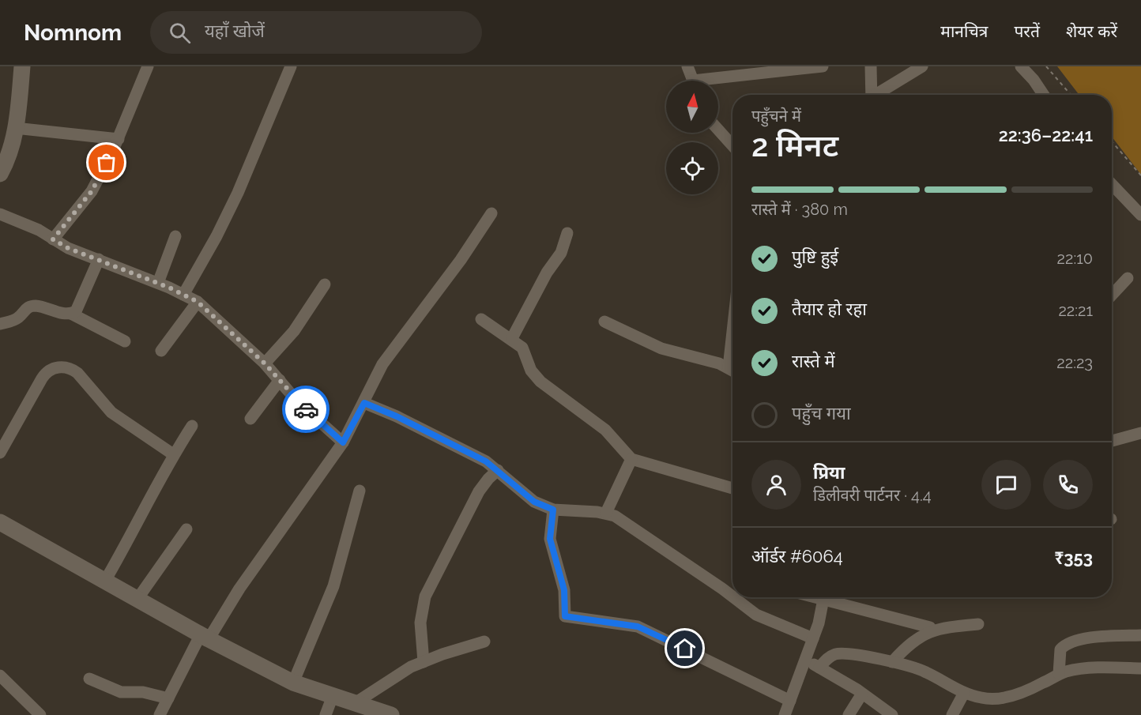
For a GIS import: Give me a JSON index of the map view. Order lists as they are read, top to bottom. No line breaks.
{"north":"top","page":{"header":"Nomnom","search":"यहाँ खोजें","nav":["मानचित्र","परतें","शेयर करें"],"heading":["2 मिनट","पहुँचने में","22:36–22:41"],"panel":["प्रिया","डिलीवरी पार्टनर · 4.4","ऑर्डर #6064","₹353"],"bar":"रास्ते में · 380 m","list":[["पुष्टि हुई","22:10"],["तैयार हो रहा","22:21"],["रास्ते में","22:23"],"पहुँच गया"]}}
